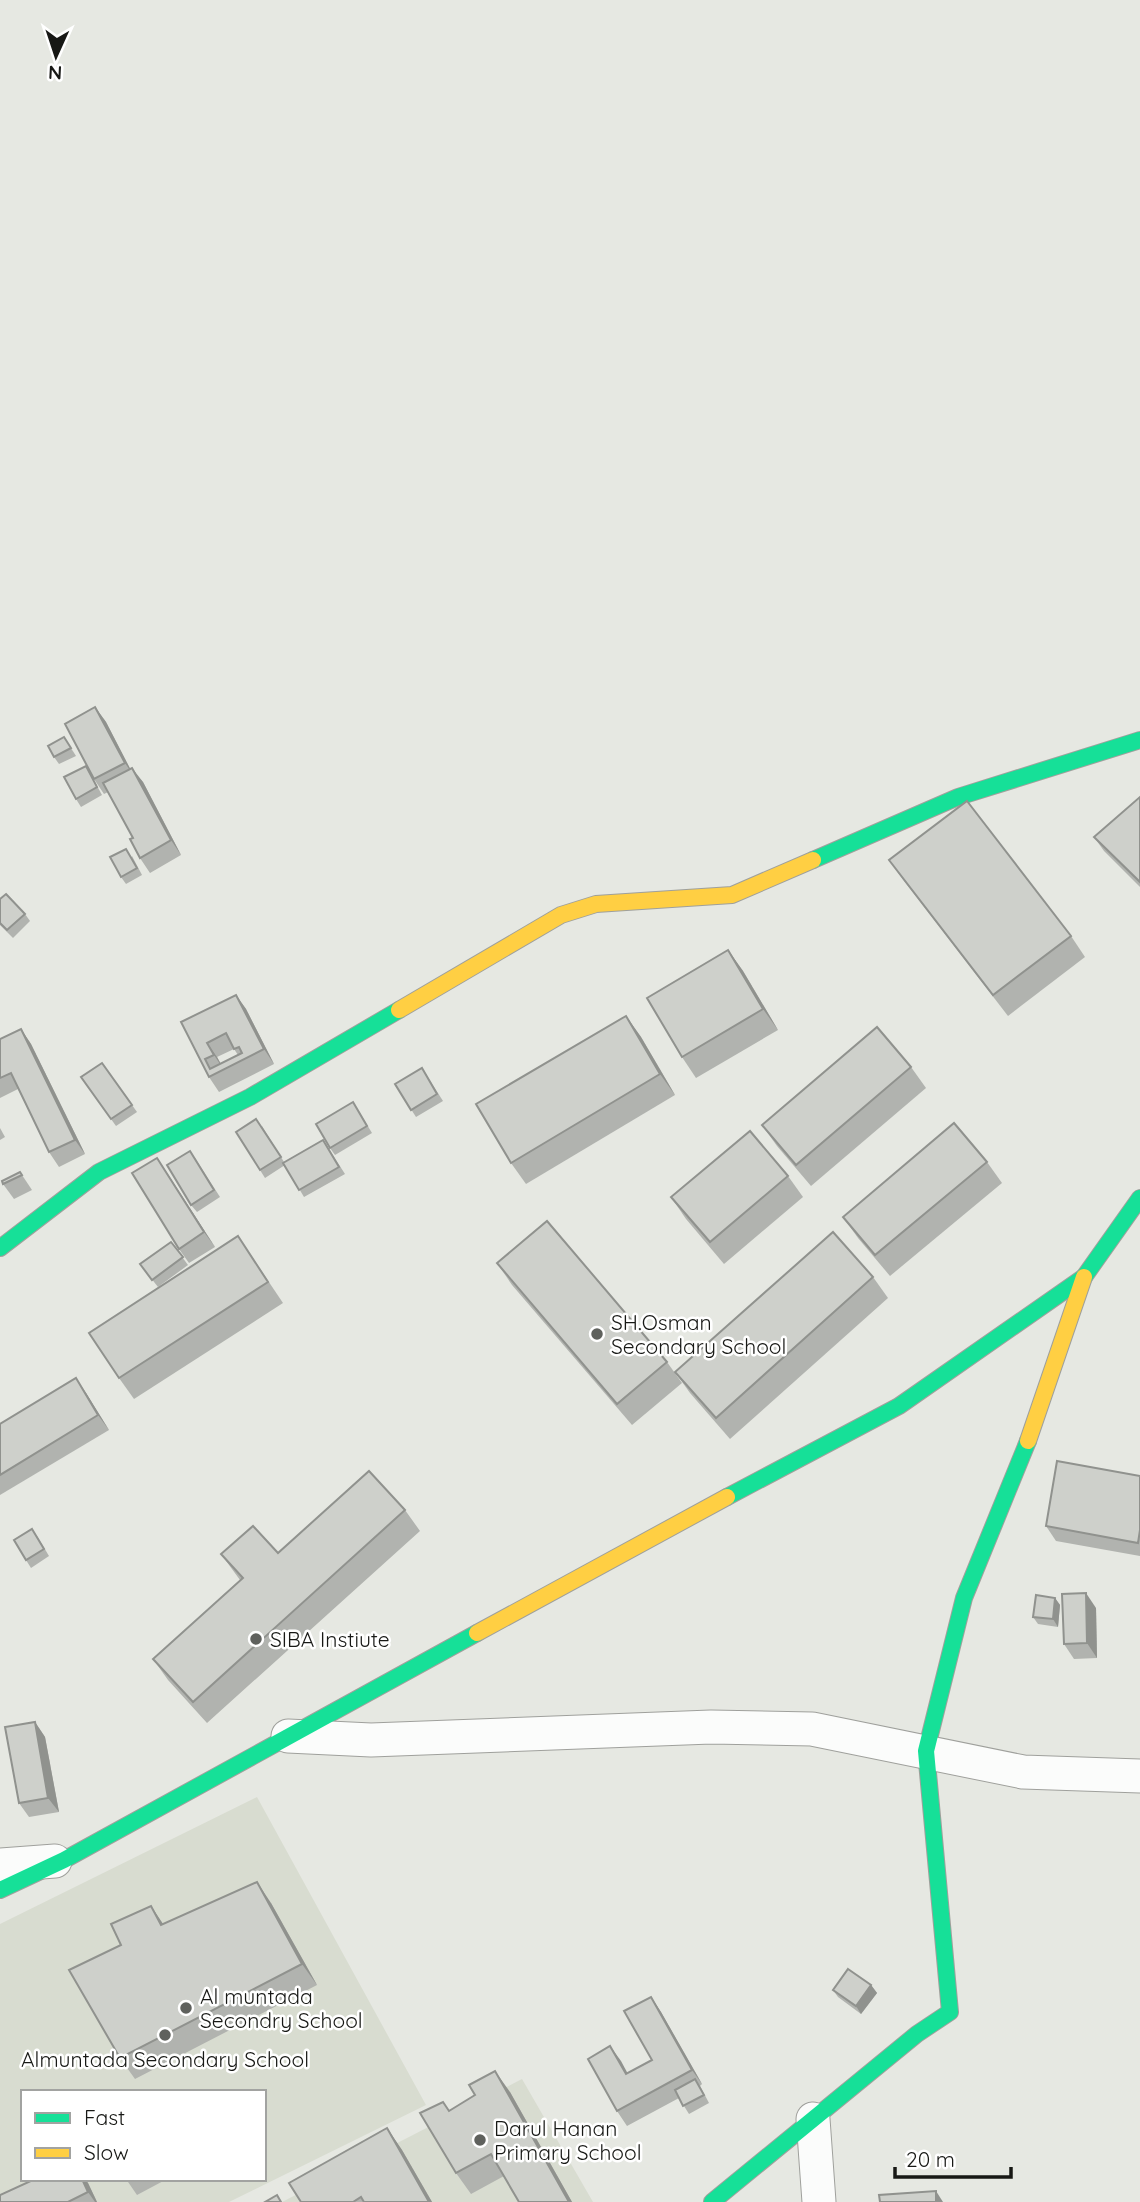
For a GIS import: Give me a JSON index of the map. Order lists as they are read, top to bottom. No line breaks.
{"places":["SH.Osman Secondary School","SIBA Instiute","Al muntada Secondry School","Almuntada Secondary School","Darul Hanan Primary School"],"legend":["Fast","Slow"],"scale_bar":"20 m","north":"bottom"}
